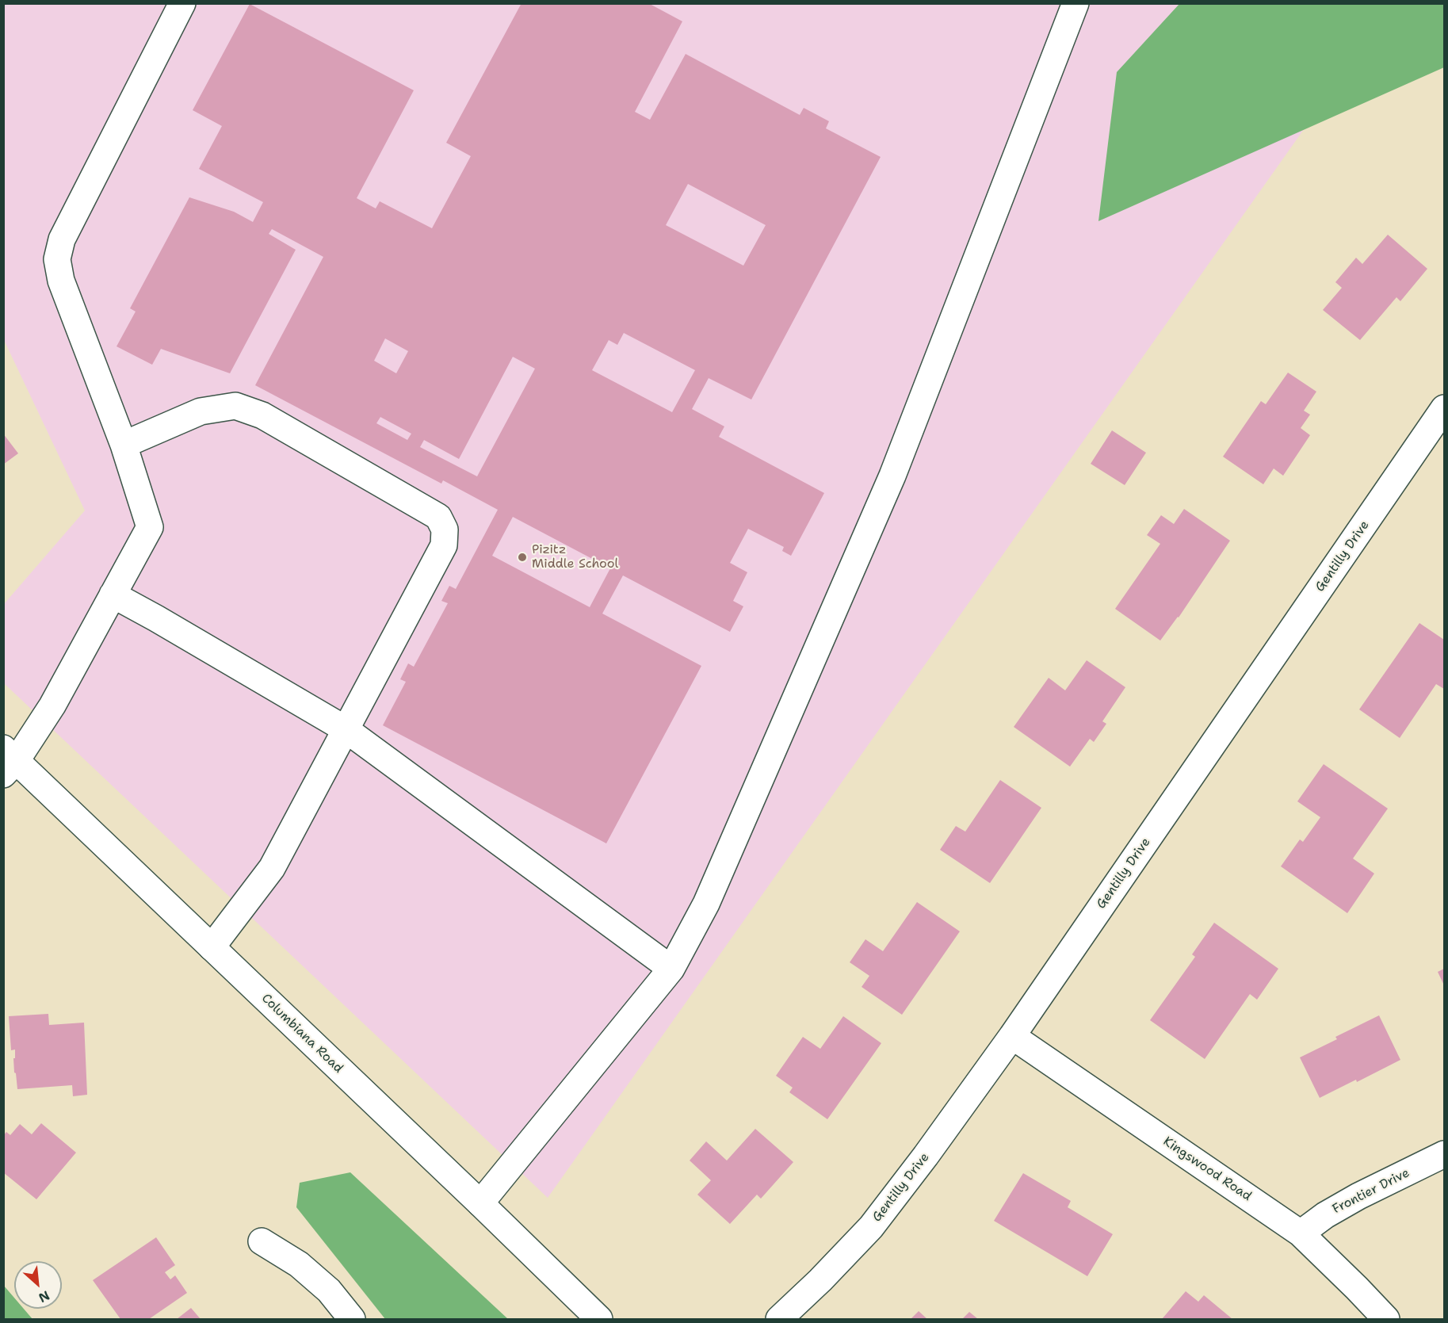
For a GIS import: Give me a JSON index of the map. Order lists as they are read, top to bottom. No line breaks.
{"streets":{"street":["Gentilly Drive","Columbiana Road","Kingswood Road","Frontier Drive"]},"crossings":[["Gentilly Drive","Kingswood Road"],["Kingswood Road","Frontier Drive"]],"places":["Pizitz Middle School"],"north":"bottom right"}
